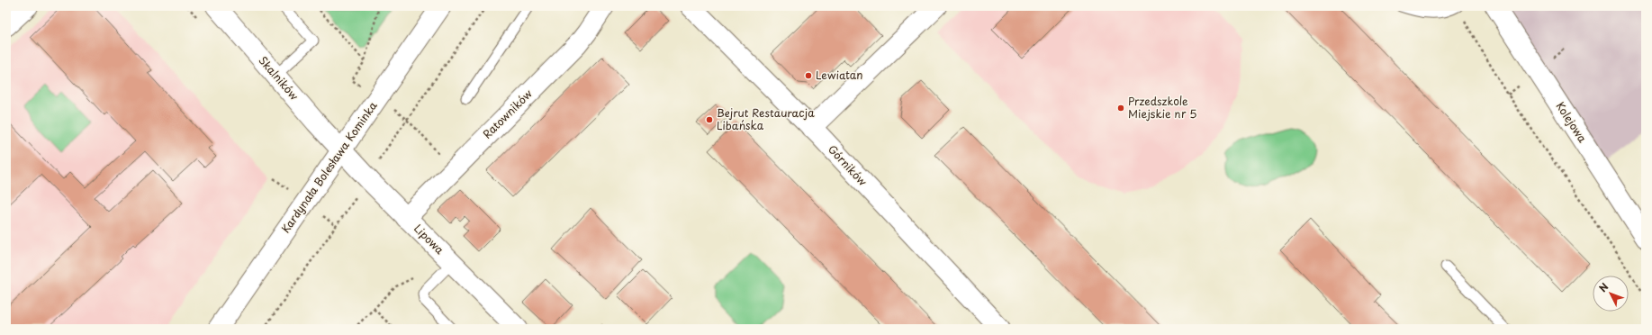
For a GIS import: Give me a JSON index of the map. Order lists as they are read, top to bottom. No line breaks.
{"streets":{"street":["Skalników","Ratowników","Kolejowa","Górników","Kardynała Bolesława Kominka","Lipowa"]},"crossings":[["Skalników","Kardynała Bolesława Kominka"],["Skalników","Lipowa"],["Ratowników","Lipowa"],["Kardynała Bolesława Kominka","Lipowa"]],"places":["Lewiatan","Przedszkole Miejskie nr 5","Bejrut Restauracja Libańska"],"north":"top left"}
